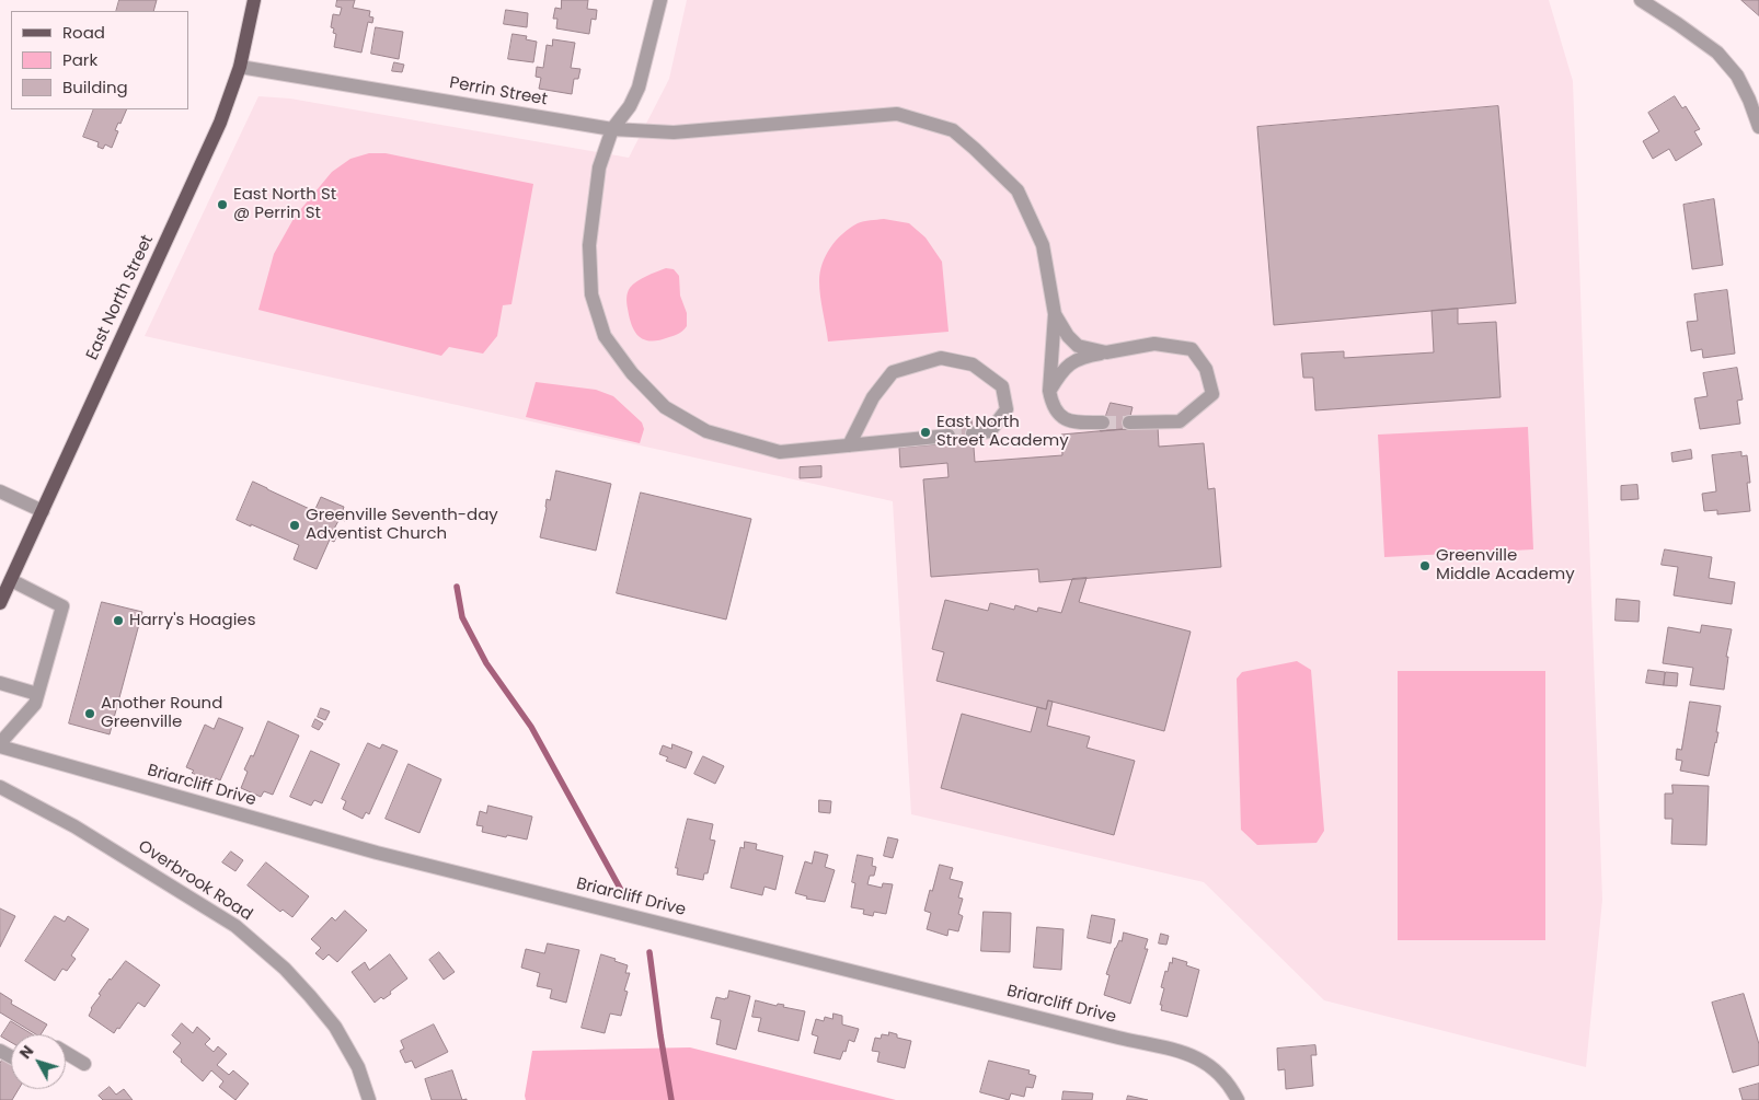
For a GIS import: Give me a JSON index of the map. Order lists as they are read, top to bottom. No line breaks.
{"streets":{"main road":["East North Street"],"street":["Perrin Street","Briarcliff Drive","Overbrook Road"]},"crossings":[["Perrin Street","East North Street"]],"places":["East North St @ Perrin St","East North Street Academy","Greenville Seventh-day Adventist Church","Greenville Middle Academy","Harry's Hoagies","Another Round Greenville"],"legend":["Road","Park","Building"],"north":"top left"}
